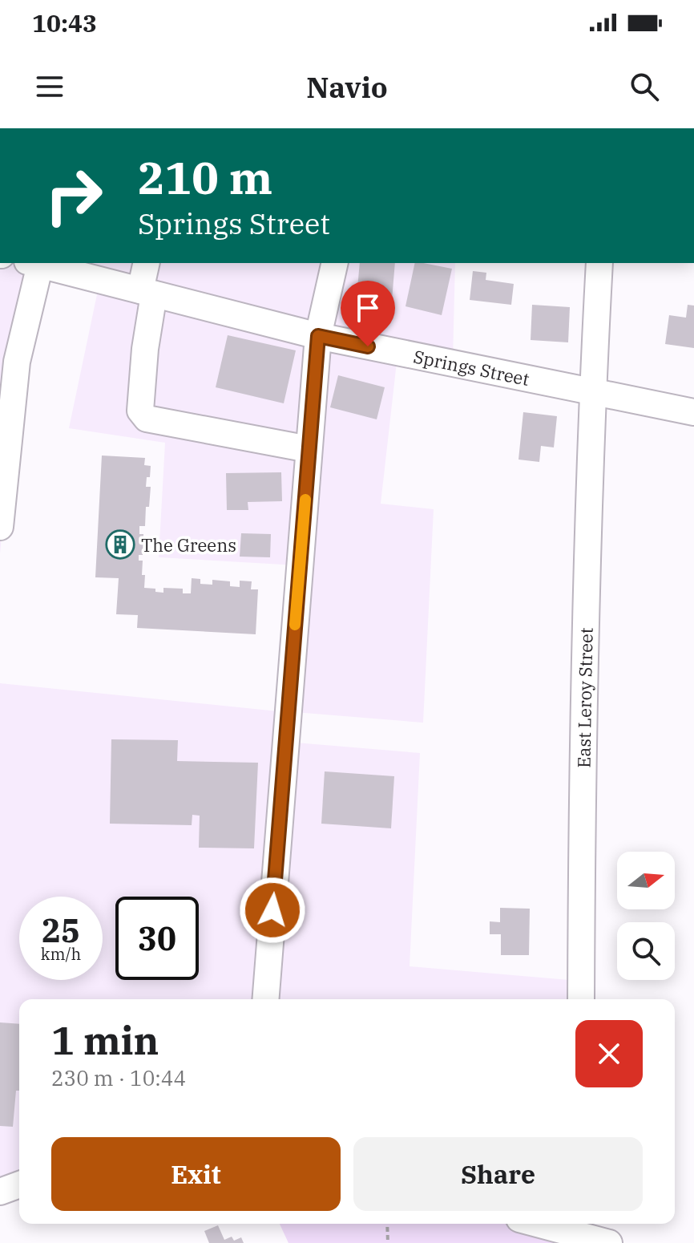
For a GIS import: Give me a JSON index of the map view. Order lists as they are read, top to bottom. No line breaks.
{"streets":{"street":["Springs Street","East Leroy Street"]},"crossings":[["Springs Street","East Leroy Street"]],"places":{"building":["The Greens"]},"north":"right","page":{"status":"10:43","header":"Navio","turn":["210 m","Springs Street"],"speed":"25 km/h","limit":"30","heading":["1 min","230 m · 10:44"],"buttons":["Exit","Share"]}}
